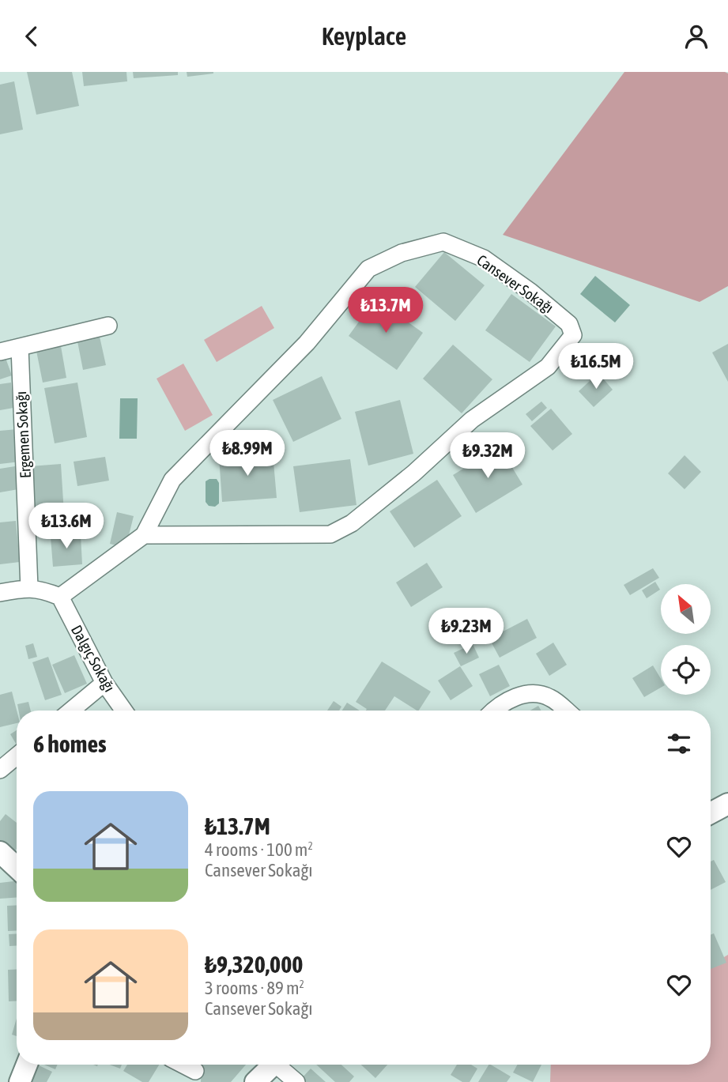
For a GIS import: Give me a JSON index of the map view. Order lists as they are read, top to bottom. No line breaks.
{"streets":{"street":["Cansever Sokağı","Ergemen Sokağı","Dalgıç Sokağı"]},"crossings":[["Cansever Sokağı","Dalgıç Sokağı"]],"north":"top left","page":{"header":"Keyplace","price":["₺13.7M","₺16.5M","₺8.99M","₺9.32M","₺13.6M","₺9.23M"],"heading":"6 homes","list":[{"name":"₺13.7M","note":"4 rooms · 100 m² · Cansever Sokağı"},{"name":"₺9,320,000","note":"3 rooms · 89 m² · Cansever Sokağı"}]}}
